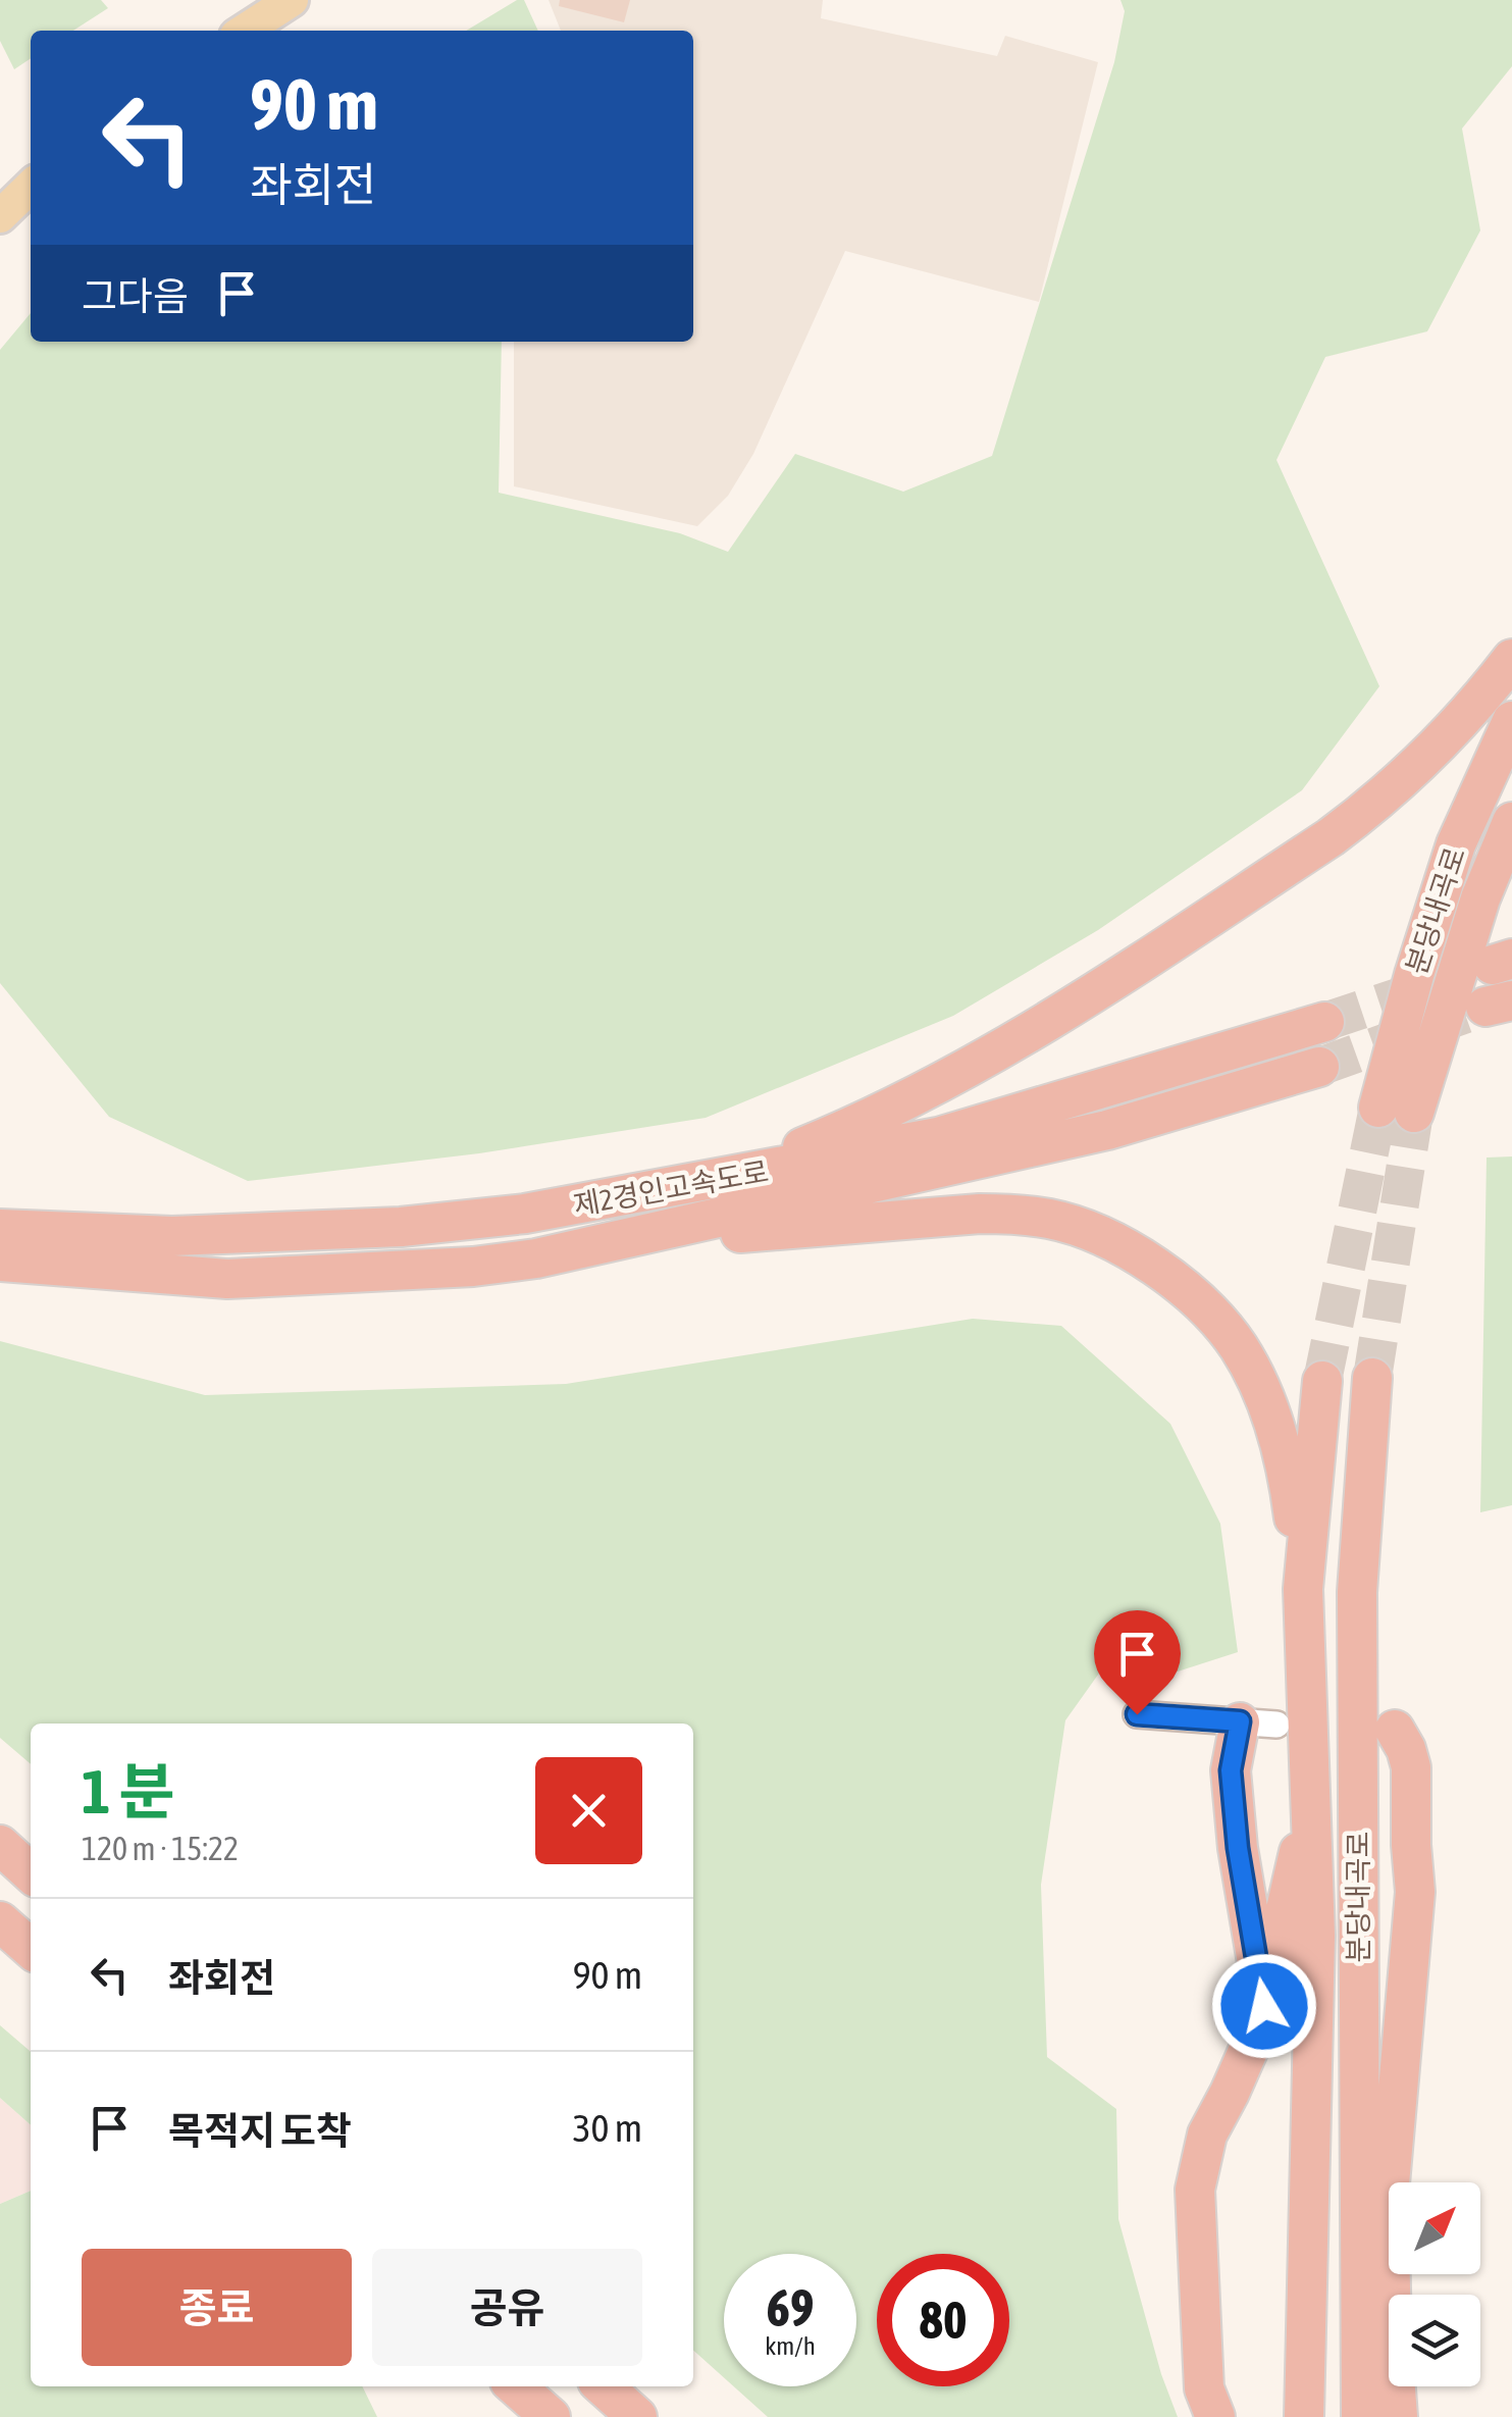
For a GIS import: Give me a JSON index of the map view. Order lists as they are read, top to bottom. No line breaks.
{"streets":{"highway":["분당내곡로","제2경인고속도로"]},"north":"top right","page":{"turn":["90 m","좌회전"],"then":"그다음","heading":["1 분","120 m · 15:22"],"list":[{"name":"좌회전","value":"90 m"},{"name":"목적지 도착","value":"30 m"}],"buttons":["종료","공유"],"speed":"69 km/h","limit":"80"}}
